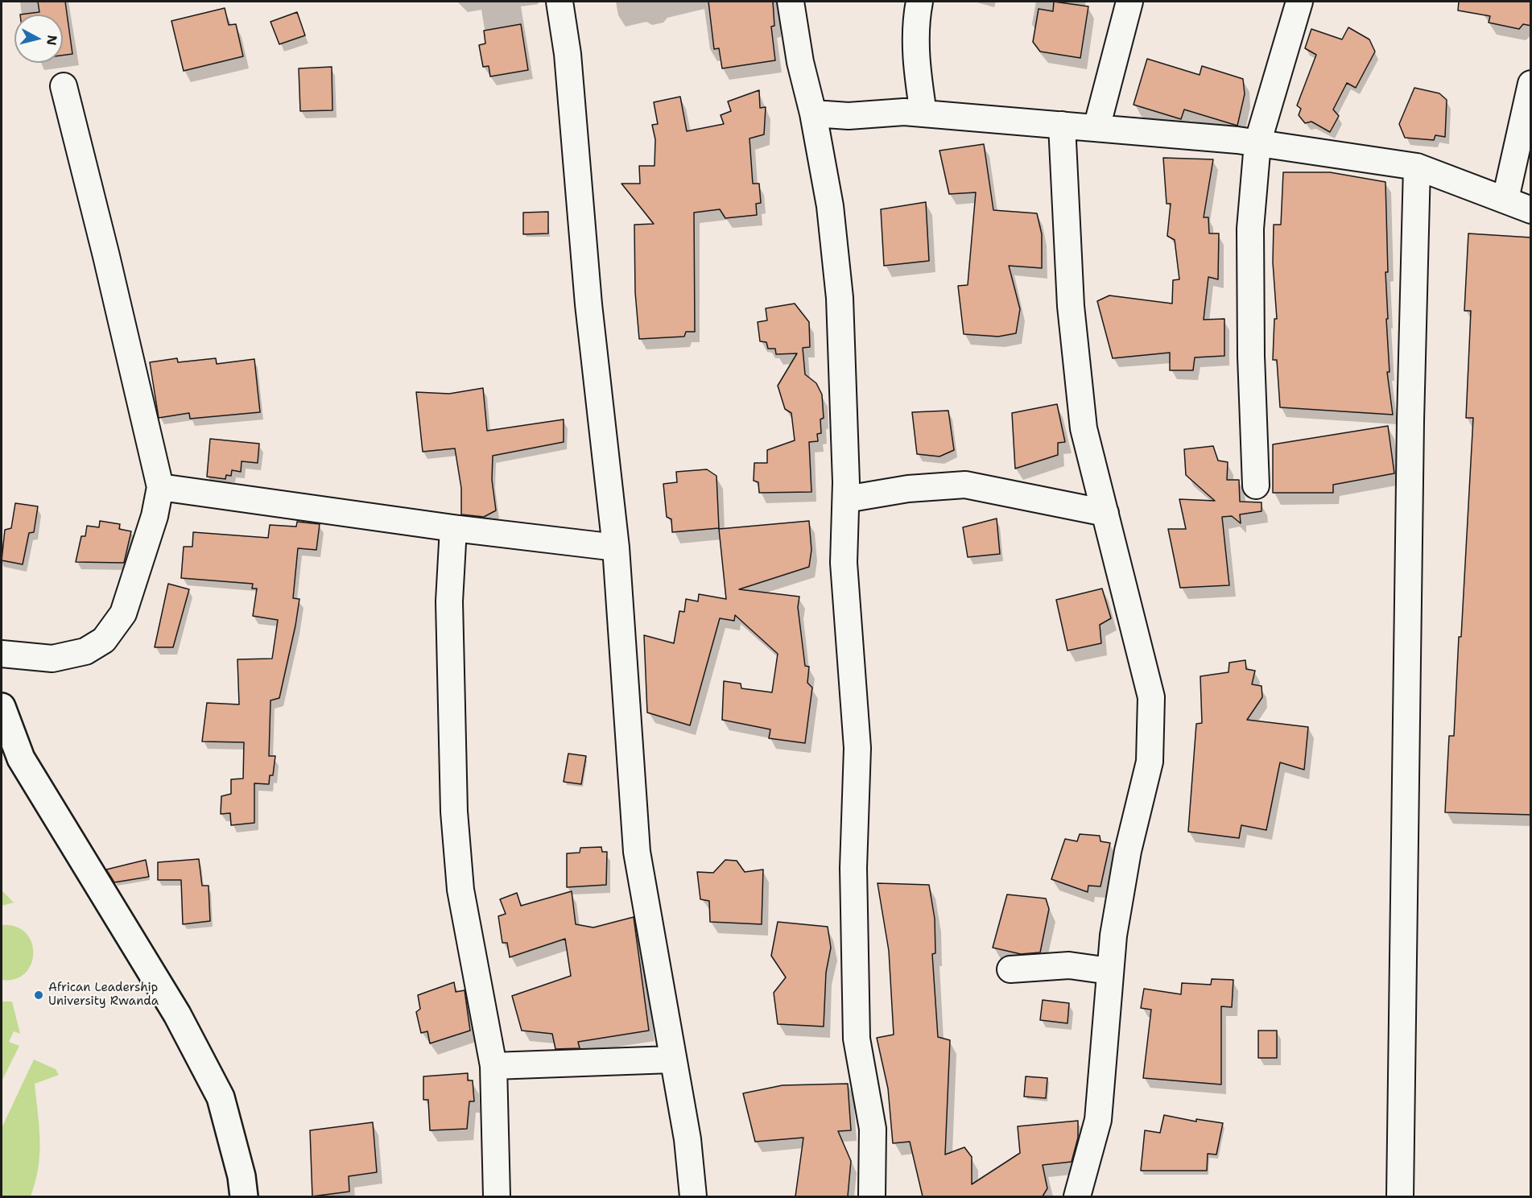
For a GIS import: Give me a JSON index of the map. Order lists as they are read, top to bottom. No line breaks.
{"places":["African Leadership University Rwanda"],"north":"right"}
